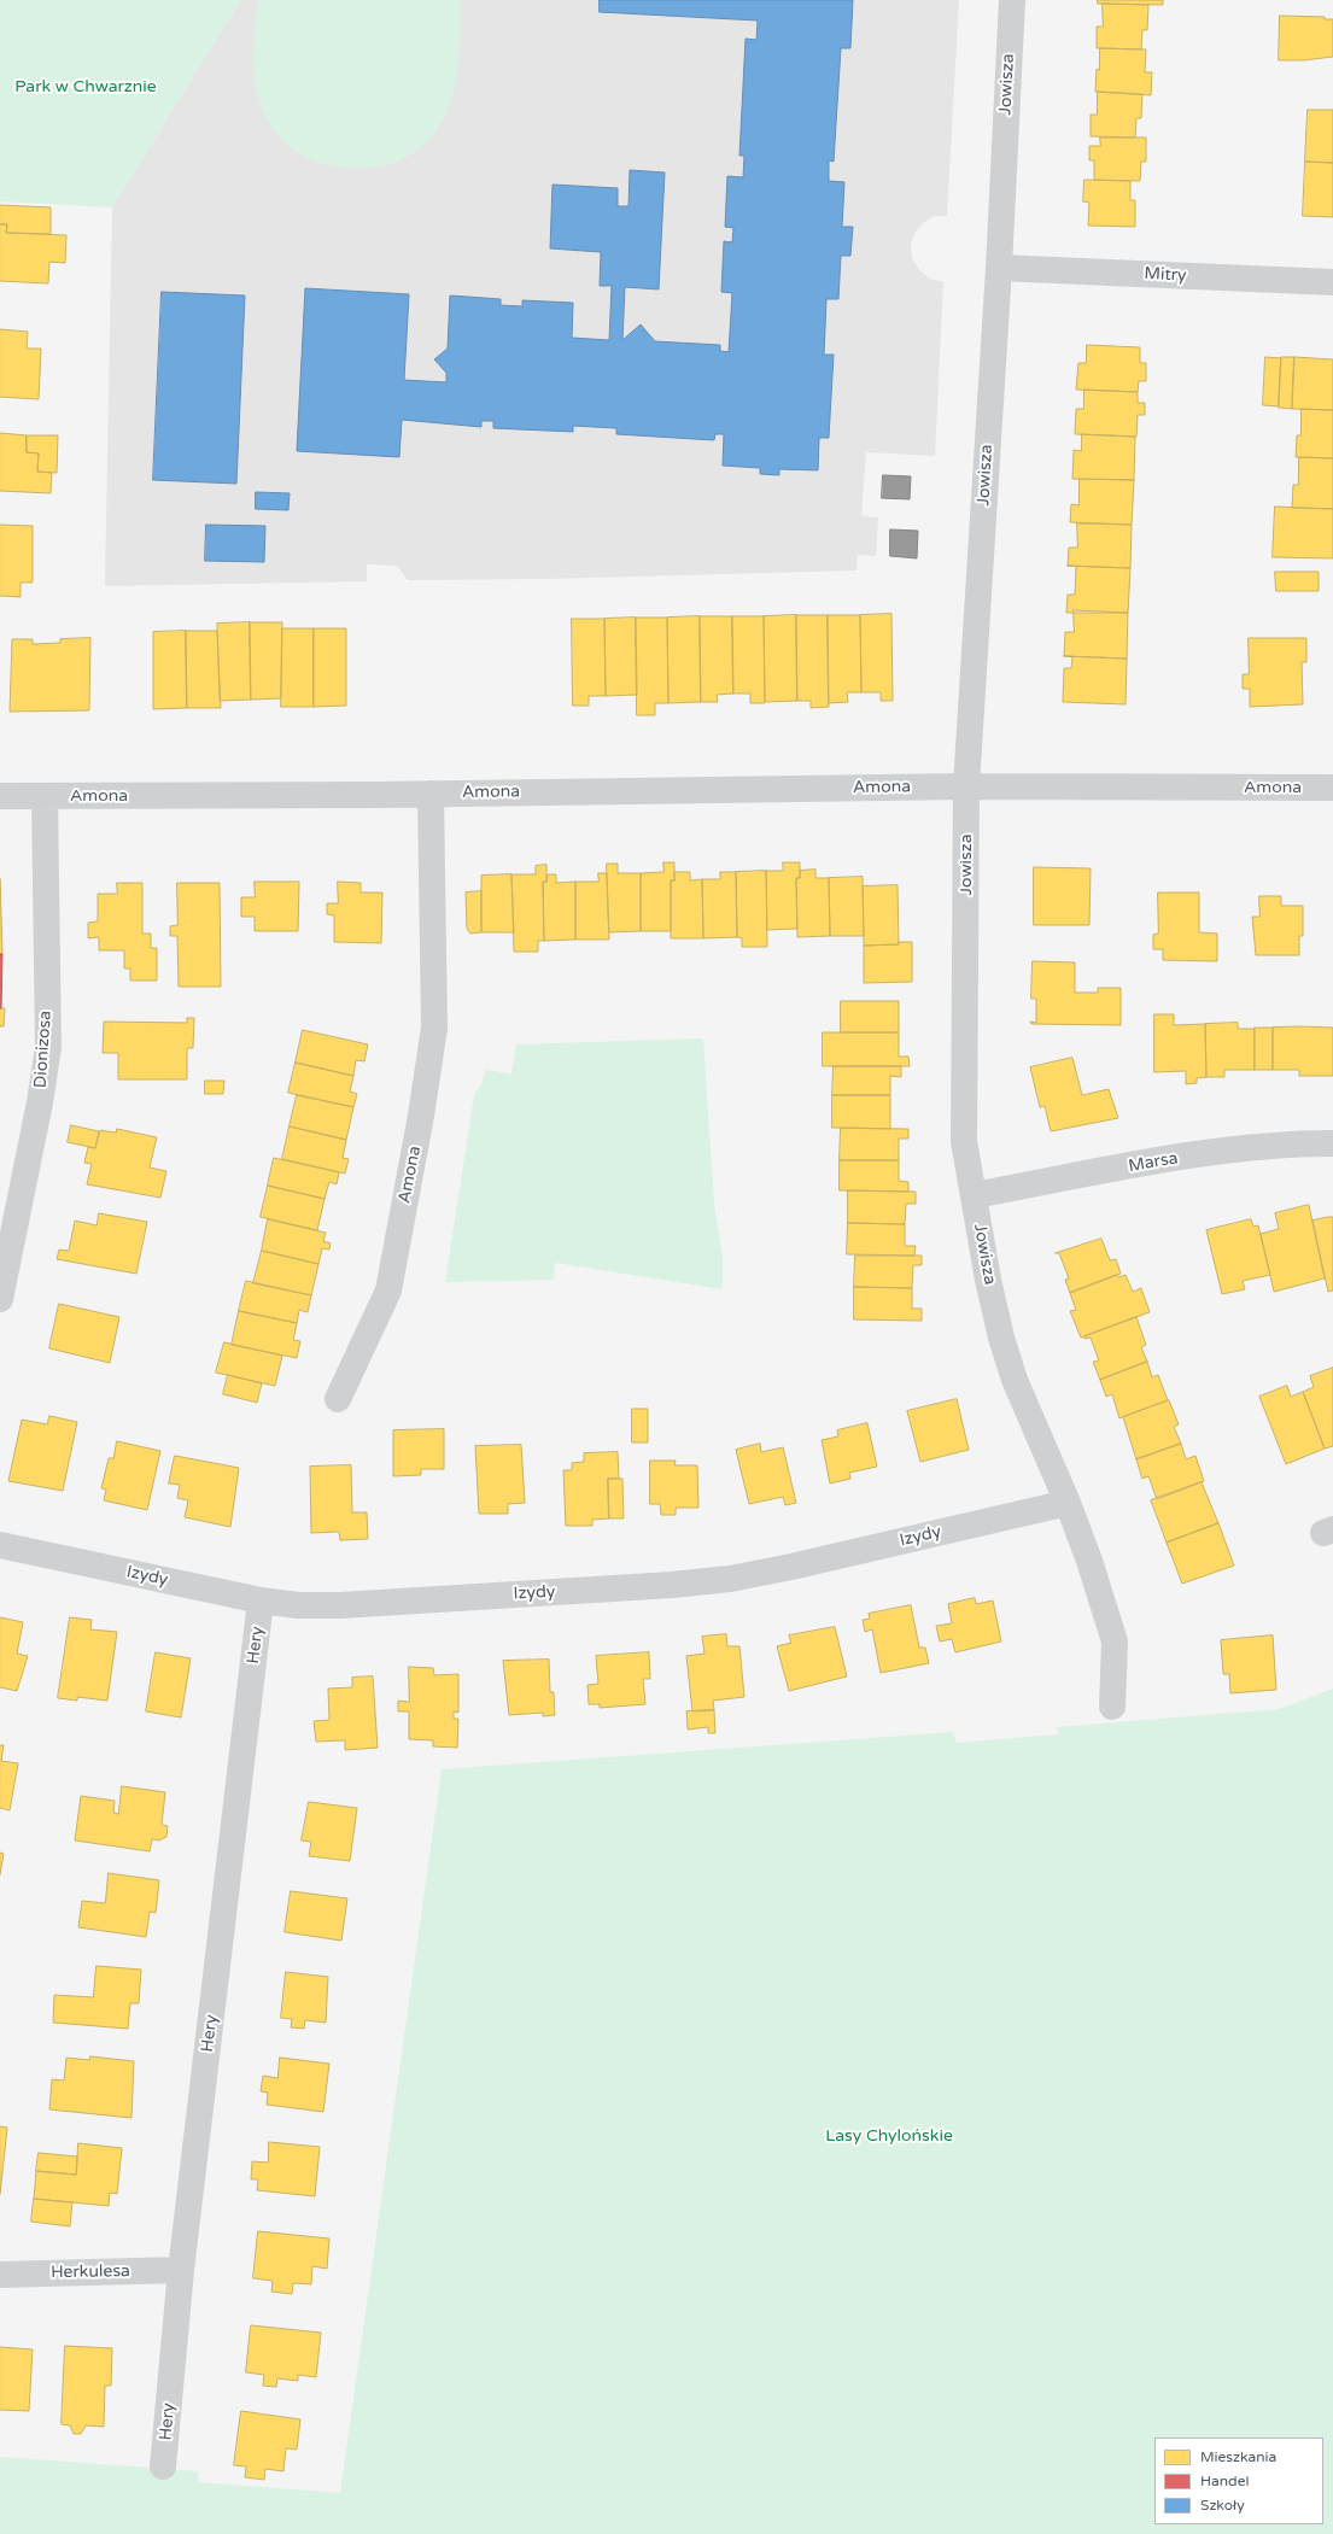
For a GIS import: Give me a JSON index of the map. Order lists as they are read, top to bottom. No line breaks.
{"streets":{"street":["Jowisza","Mitry","Amona","Dionizosa","Marsa","Izydy","Hery","Herkulesa"]},"crossings":[["Jowisza","Mitry"],["Jowisza","Amona"],["Jowisza","Marsa"],["Jowisza","Izydy"],["Amona","Dionizosa"],["Izydy","Hery"],["Hery","Herkulesa"]],"parks":["Park w Chwarznie","Lasy Chylońskie"],"legend":["Mieszkania","Handel","Szkoły"]}
